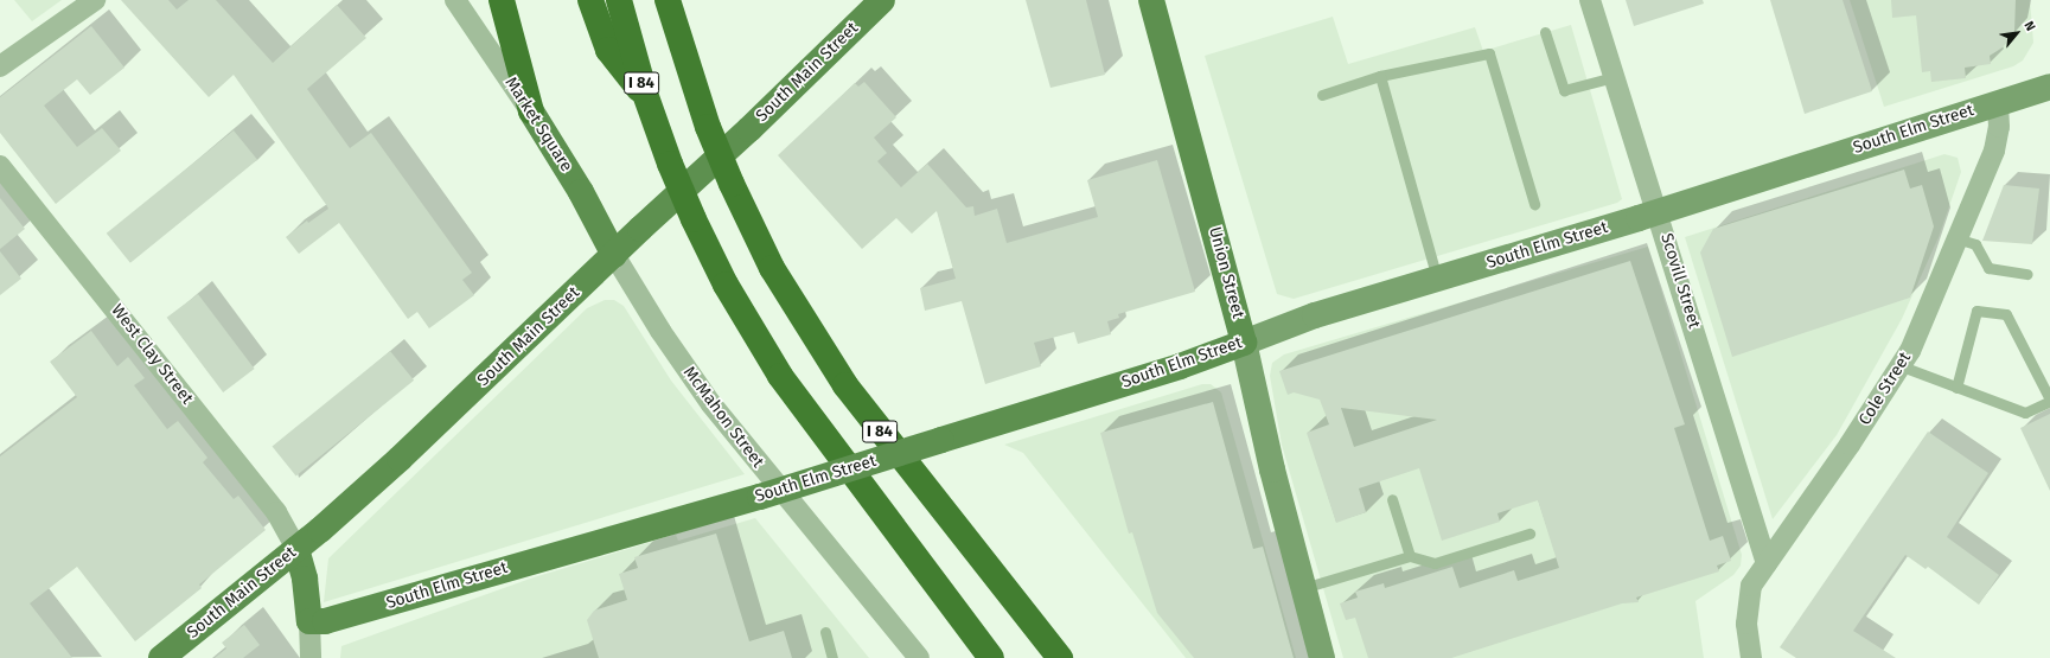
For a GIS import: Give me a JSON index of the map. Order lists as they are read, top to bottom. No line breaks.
{"streets":{"highway":["I 84"],"main road":["South Main Street","Market Square","South Elm Street","Union Street"],"street":["Scovill Street","West Clay Street","Cole Street","McMahon Street"]},"crossings":[["South Main Street","Market Square"],["South Main Street","West Clay Street"],["South Main Street","McMahon Street"],["Market Square","McMahon Street"],["South Elm Street","Union Street"],["South Elm Street","Scovill Street"],["South Elm Street","Cole Street"],["Scovill Street","Cole Street"]],"north":"top right"}
